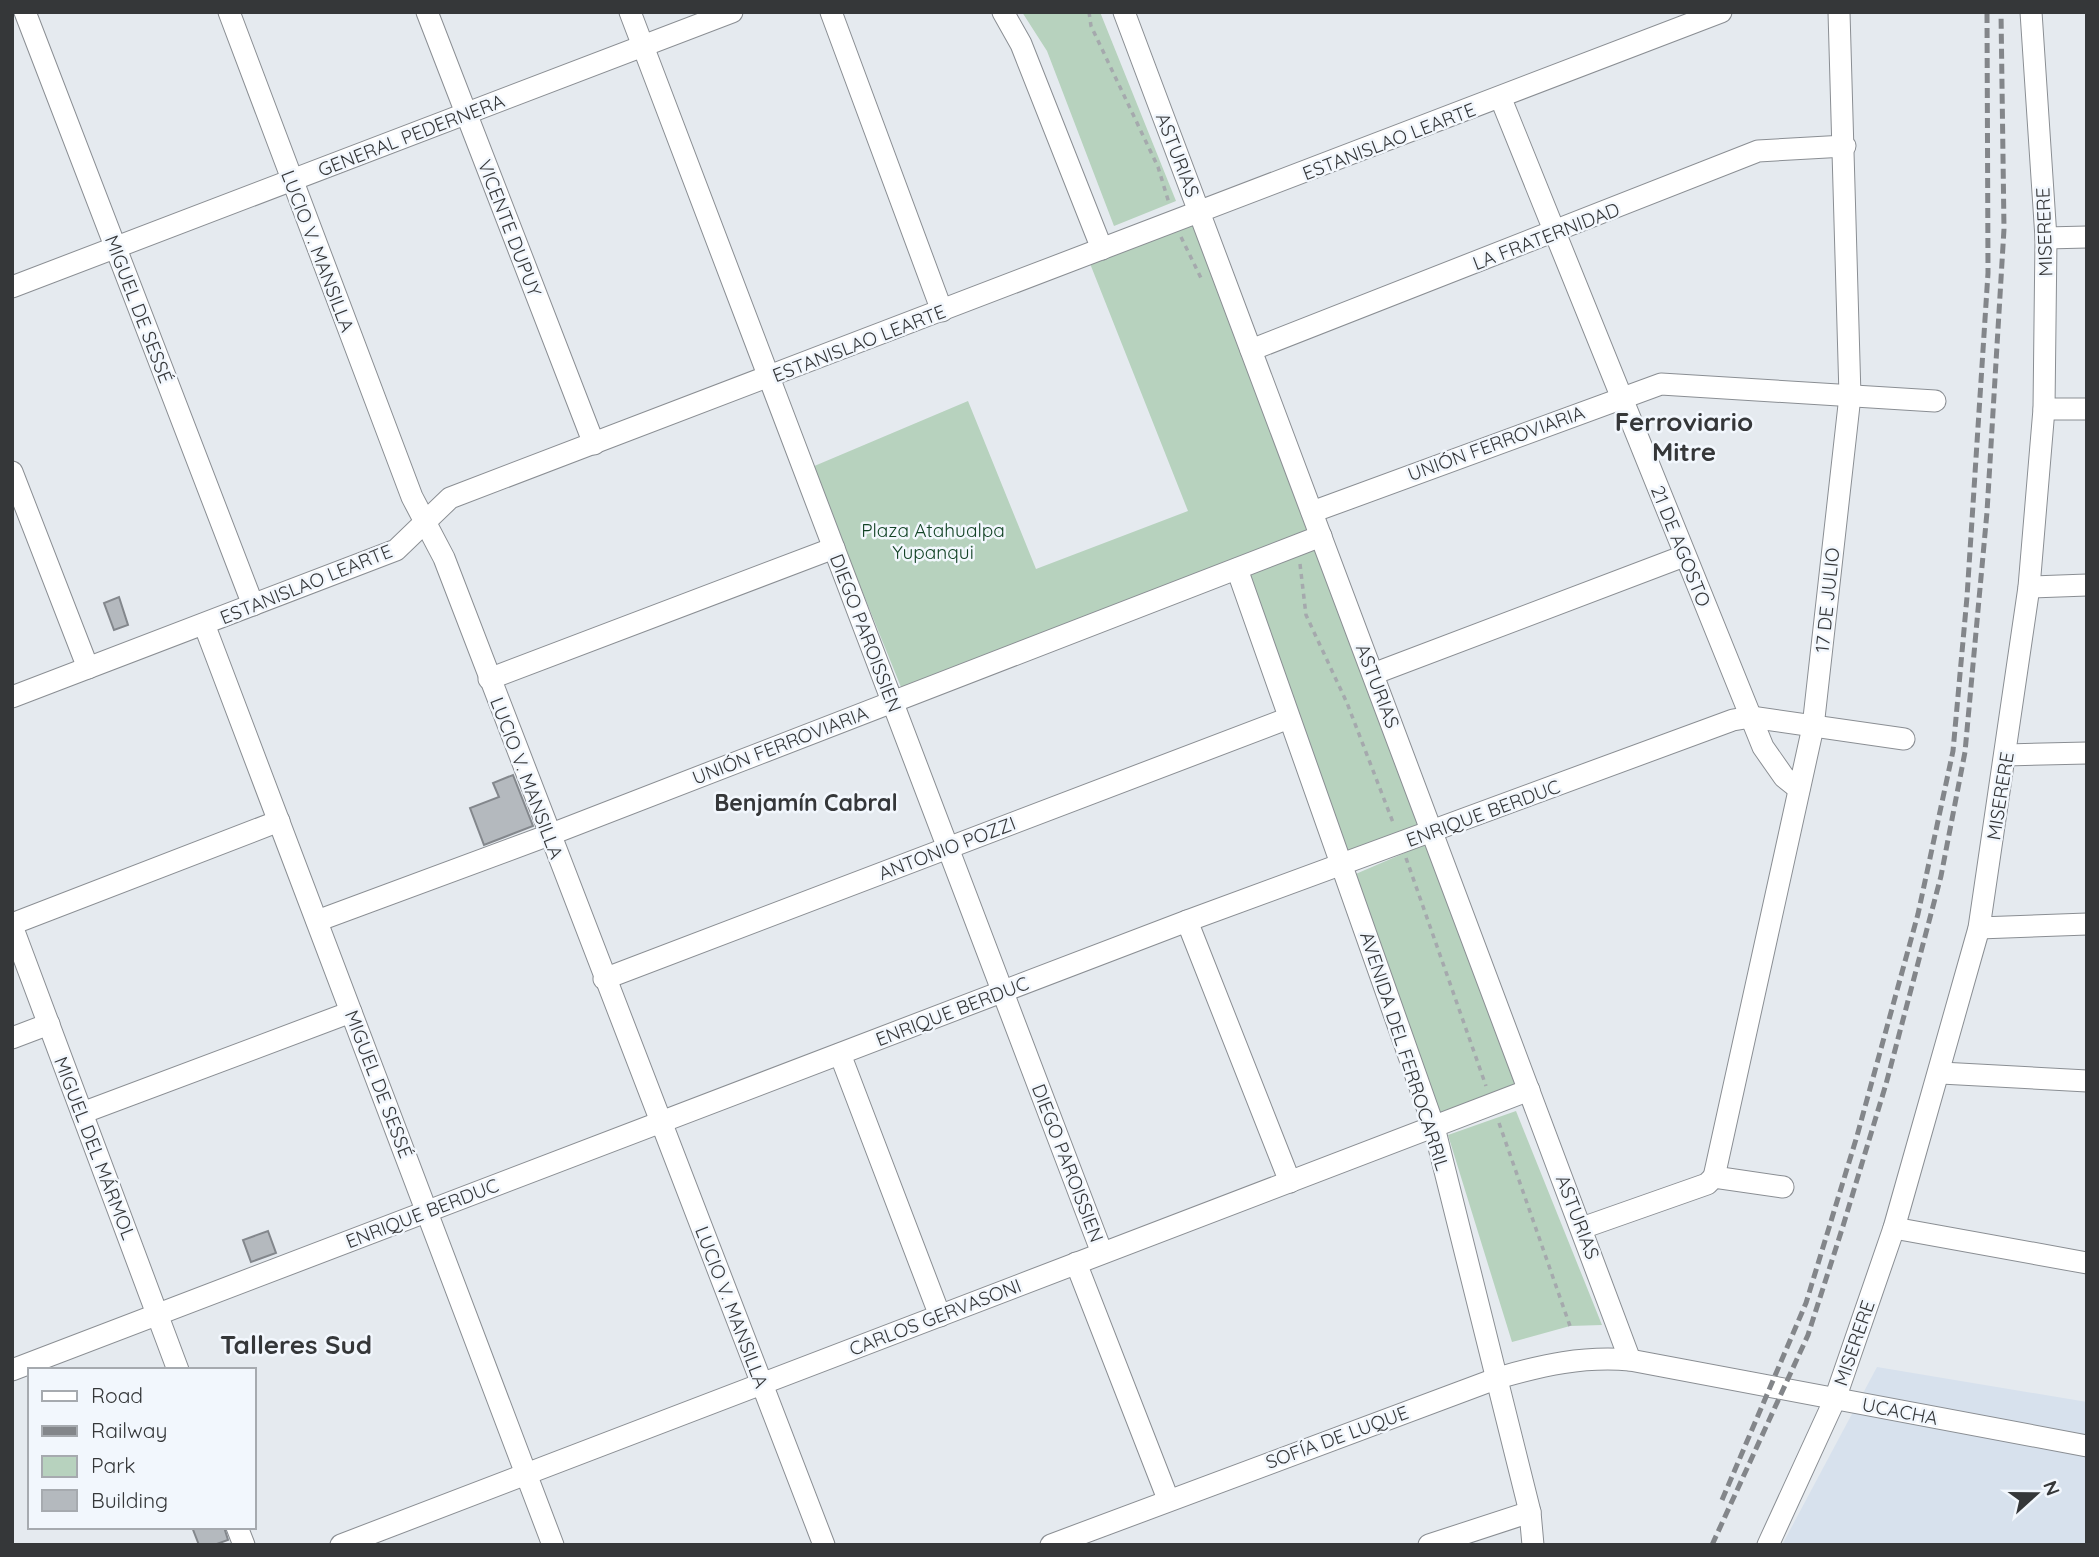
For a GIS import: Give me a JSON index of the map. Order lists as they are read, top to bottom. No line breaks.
{"streets":{"street":["GENERAL PEDERNERA","ESTANISLAO LEARTE","ASTURIAS","VICENTE DUPUY","MISERERE","LA FRATERNIDAD","LUCIO V. MANSILLA","MIGUEL DE SESSÉ","UNIÓN FERROVIARIA","21 DE AGOSTO","17 DE JULIO","DIEGO PAROISSIEN","ENRIQUE BERDUC","ANTONIO POZZI","AVENIDA DEL FERROCARRIL","MIGUEL DEL MÁRMOL","CARLOS GERVASONI","UCACHA","SOFÍA DE LUQUE"]},"crossings":[["GENERAL PEDERNERA","VICENTE DUPUY"],["GENERAL PEDERNERA","LUCIO V. MANSILLA"],["GENERAL PEDERNERA","MIGUEL DE SESSÉ"],["GENERAL PEDERNERA","DIEGO PAROISSIEN"],["ESTANISLAO LEARTE","ASTURIAS"],["ESTANISLAO LEARTE","VICENTE DUPUY"],["ESTANISLAO LEARTE","LUCIO V. MANSILLA"],["ESTANISLAO LEARTE","MIGUEL DE SESSÉ"],["ESTANISLAO LEARTE","21 DE AGOSTO"],["ESTANISLAO LEARTE","DIEGO PAROISSIEN"],["ASTURIAS","LA FRATERNIDAD"],["ASTURIAS","UNIÓN FERROVIARIA"],["ASTURIAS","ENRIQUE BERDUC"],["ASTURIAS","CARLOS GERVASONI"],["ASTURIAS","UCACHA"],["ASTURIAS","SOFÍA DE LUQUE"],["MISERERE","UCACHA"],["LA FRATERNIDAD","21 DE AGOSTO"],["LA FRATERNIDAD","17 DE JULIO"],["LUCIO V. MANSILLA","UNIÓN FERROVIARIA"],["LUCIO V. MANSILLA","ENRIQUE BERDUC"],["LUCIO V. MANSILLA","ANTONIO POZZI"],["LUCIO V. MANSILLA","CARLOS GERVASONI"],["MIGUEL DE SESSÉ","UNIÓN FERROVIARIA"],["MIGUEL DE SESSÉ","ENRIQUE BERDUC"],["MIGUEL DE SESSÉ","CARLOS GERVASONI"],["UNIÓN FERROVIARIA","21 DE AGOSTO"],["UNIÓN FERROVIARIA","17 DE JULIO"],["UNIÓN FERROVIARIA","DIEGO PAROISSIEN"],["UNIÓN FERROVIARIA","AVENIDA DEL FERROCARRIL"],["21 DE AGOSTO","17 DE JULIO"],["21 DE AGOSTO","ENRIQUE BERDUC"],["17 DE JULIO","ENRIQUE BERDUC"],["DIEGO PAROISSIEN","ENRIQUE BERDUC"],["DIEGO PAROISSIEN","ANTONIO POZZI"],["DIEGO PAROISSIEN","CARLOS GERVASONI"],["DIEGO PAROISSIEN","SOFÍA DE LUQUE"],["ENRIQUE BERDUC","AVENIDA DEL FERROCARRIL"],["ENRIQUE BERDUC","MIGUEL DEL MÁRMOL"],["ANTONIO POZZI","AVENIDA DEL FERROCARRIL"],["AVENIDA DEL FERROCARRIL","CARLOS GERVASONI"],["AVENIDA DEL FERROCARRIL","SOFÍA DE LUQUE"],["UCACHA","SOFÍA DE LUQUE"]],"districts":["Ferroviario Mitre","Benjamín Cabral","Talleres Sud"],"parks":["Plaza Atahualpa Yupanqui"],"legend":["Road","Railway","Park","Building"],"north":"right"}
